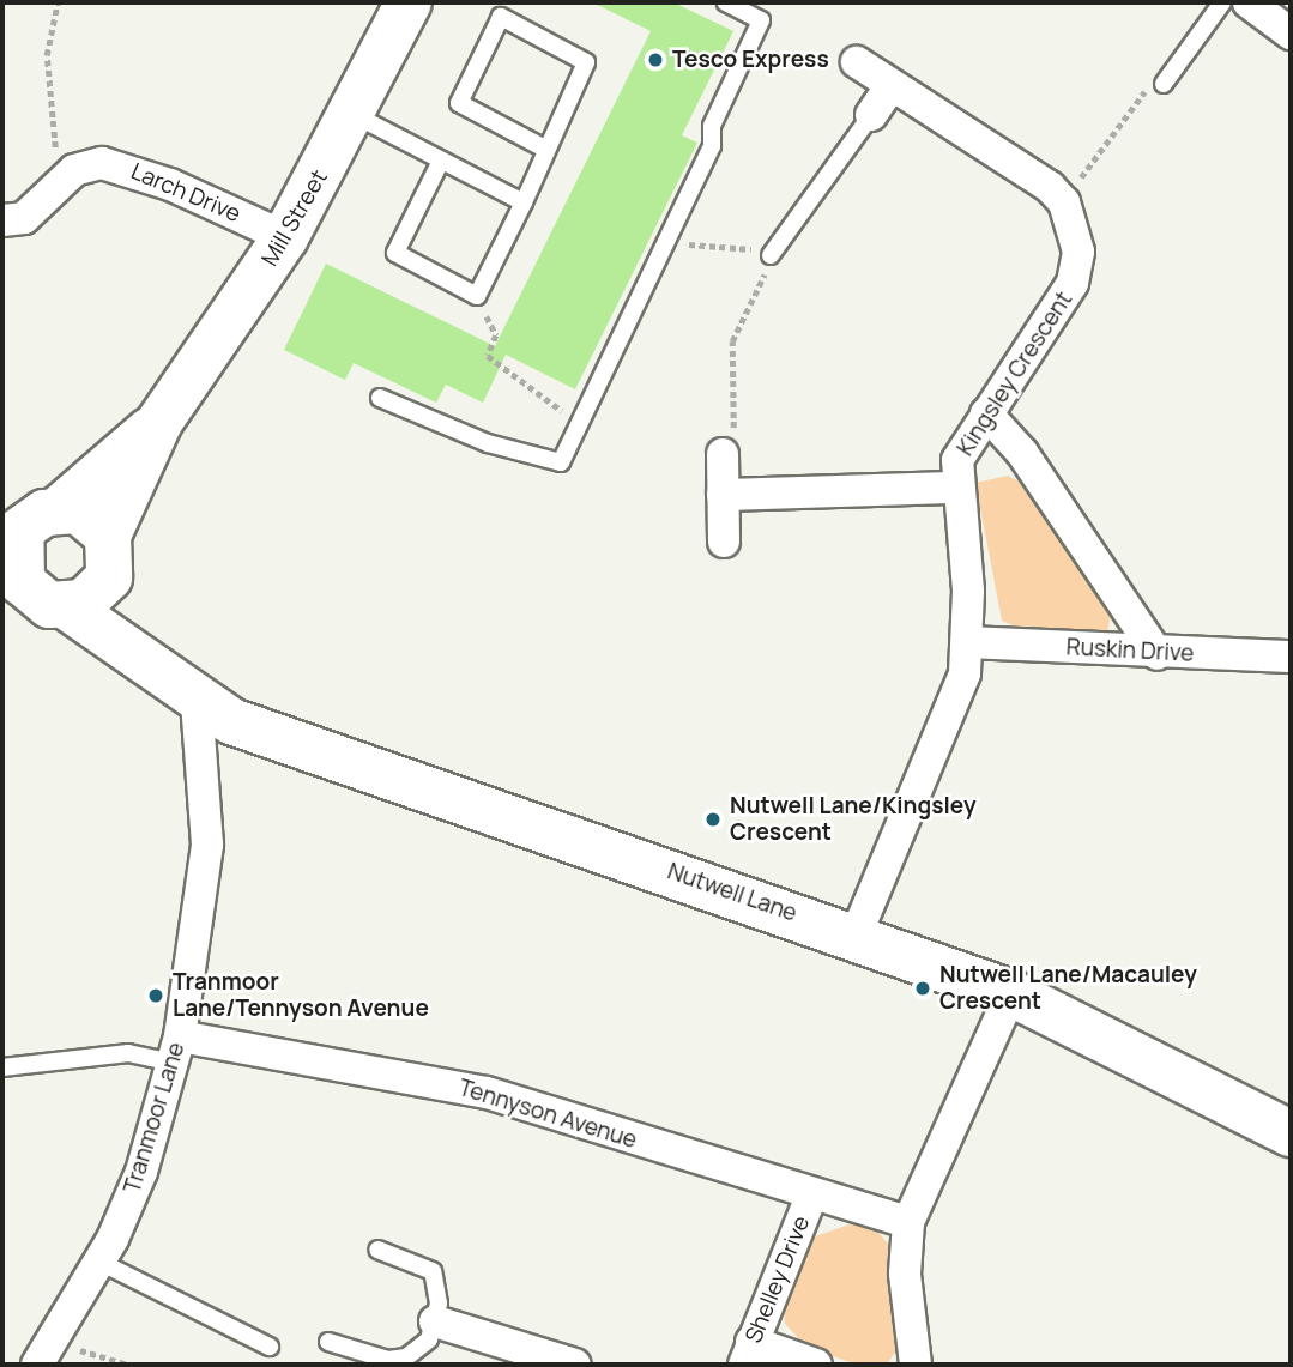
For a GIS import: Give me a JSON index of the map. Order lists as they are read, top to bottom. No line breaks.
{"streets":{"street":["Larch Drive","Mill Street","Kingsley Crescent","Ruskin Drive","Nutwell Lane","Tennyson Avenue","Tranmoor Lane","Shelley Drive"]},"crossings":[["Larch Drive","Mill Street"],["Mill Street","Nutwell Lane"],["Kingsley Crescent","Ruskin Drive"],["Kingsley Crescent","Nutwell Lane"],["Nutwell Lane","Tranmoor Lane"],["Tennyson Avenue","Tranmoor Lane"],["Tennyson Avenue","Shelley Drive"]],"places":["Tesco Express","Nutwell Lane/Kingsley Crescent","Nutwell Lane/Macauley Crescent","Tranmoor Lane/Tennyson Avenue"]}
